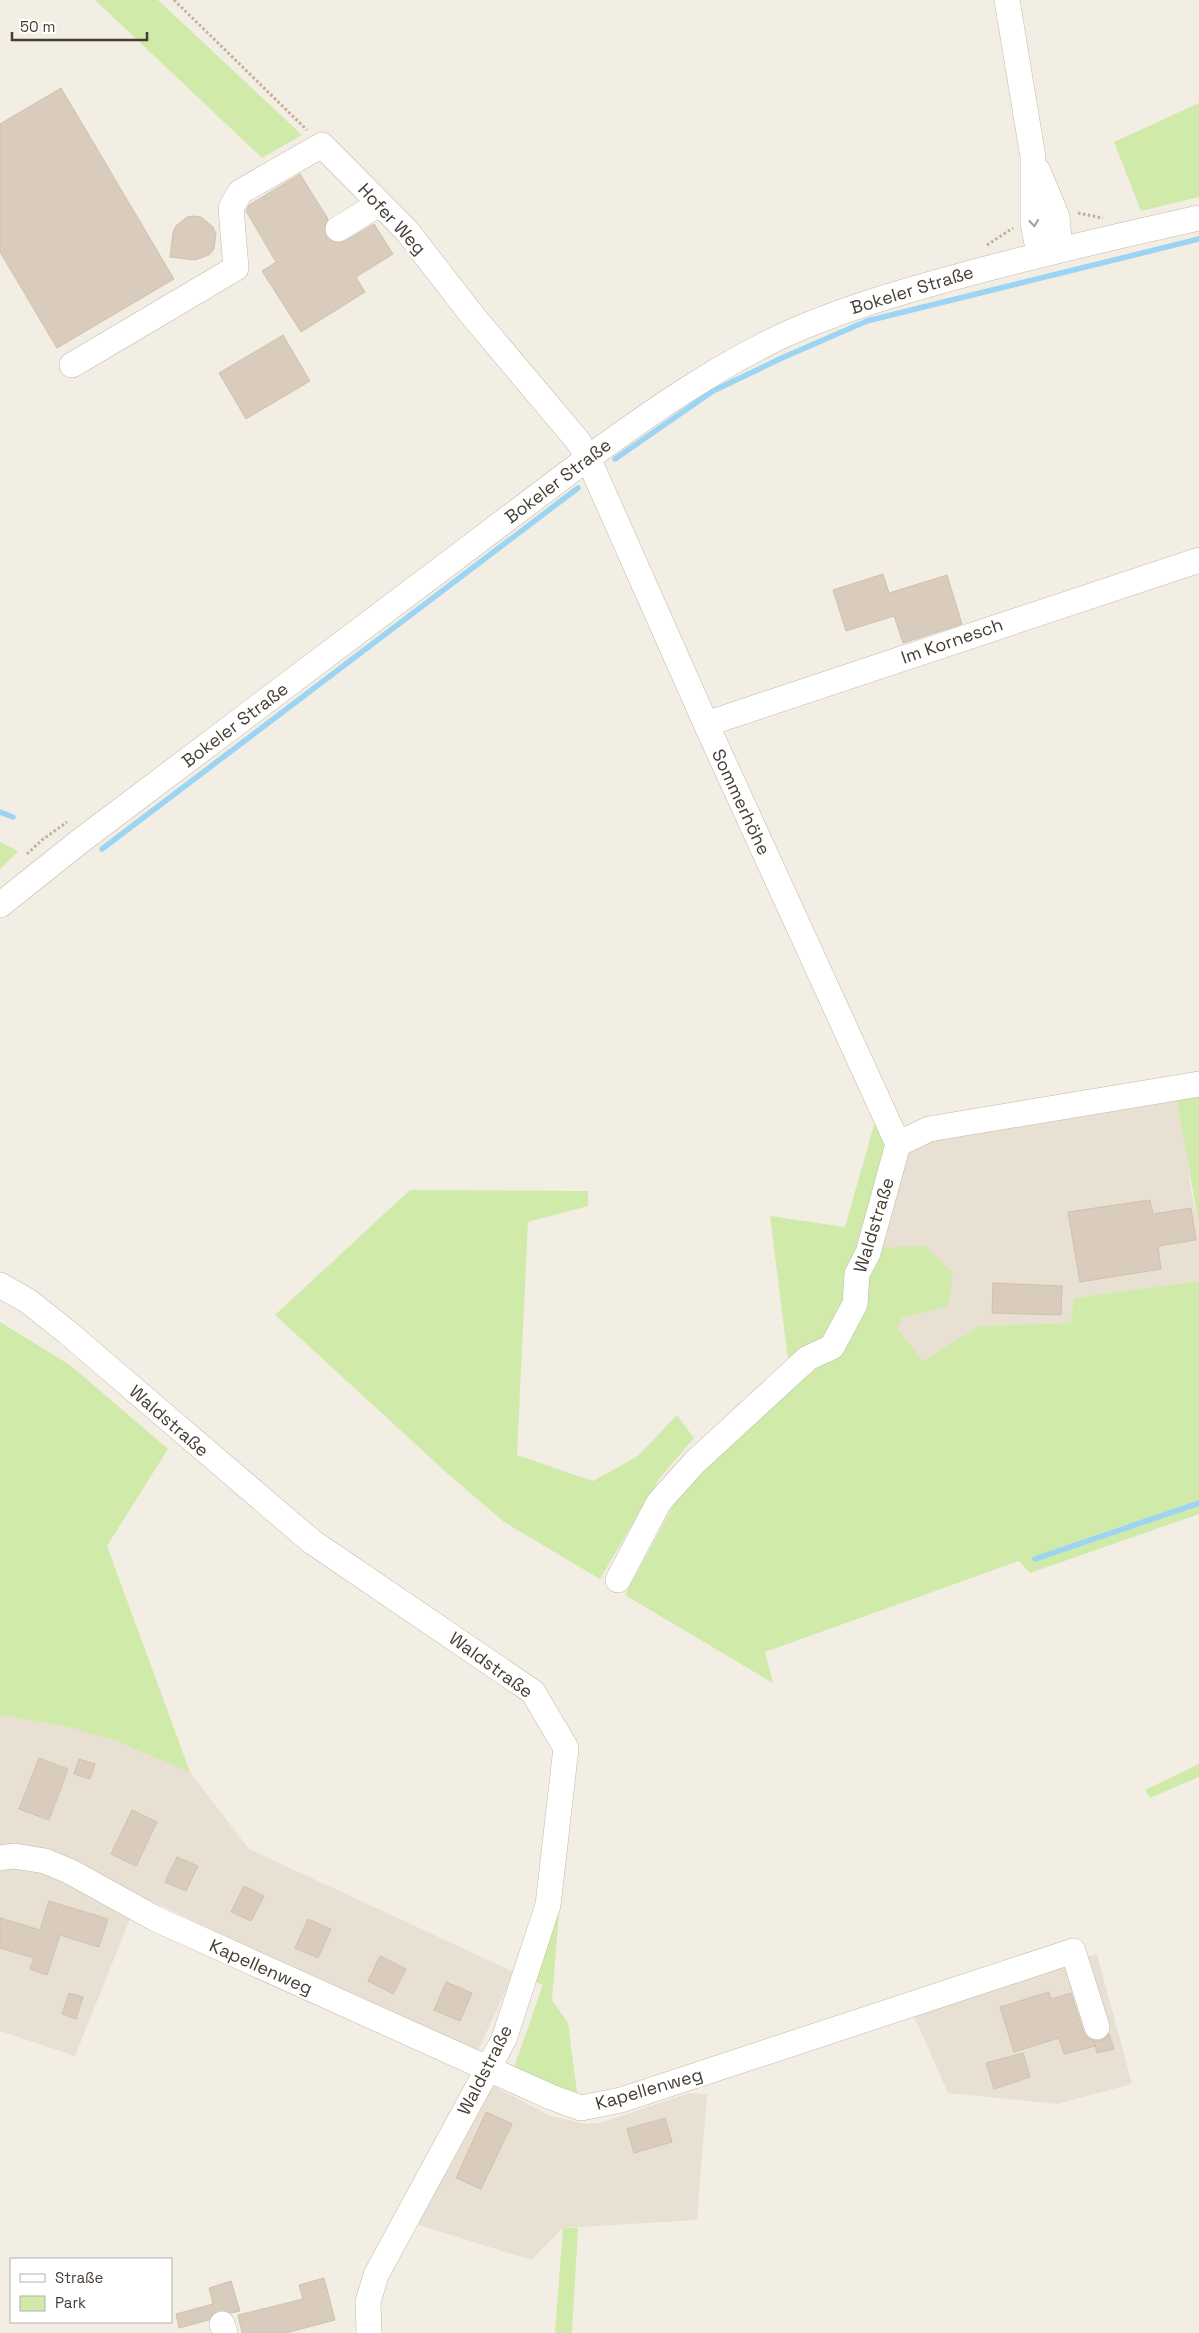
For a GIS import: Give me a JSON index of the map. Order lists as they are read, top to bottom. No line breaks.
{"streets":{"street":["Hofer Weg","Bokeler Straße","Im Kornesch","Sommerhöhe","Waldstraße","Kapellenweg"]},"crossings":[["Hofer Weg","Bokeler Straße"],["Hofer Weg","Sommerhöhe"],["Bokeler Straße","Sommerhöhe"],["Im Kornesch","Sommerhöhe"],["Sommerhöhe","Waldstraße"],["Waldstraße","Kapellenweg"]],"legend":["Straße","Park"],"scale_bar":"50 m"}
